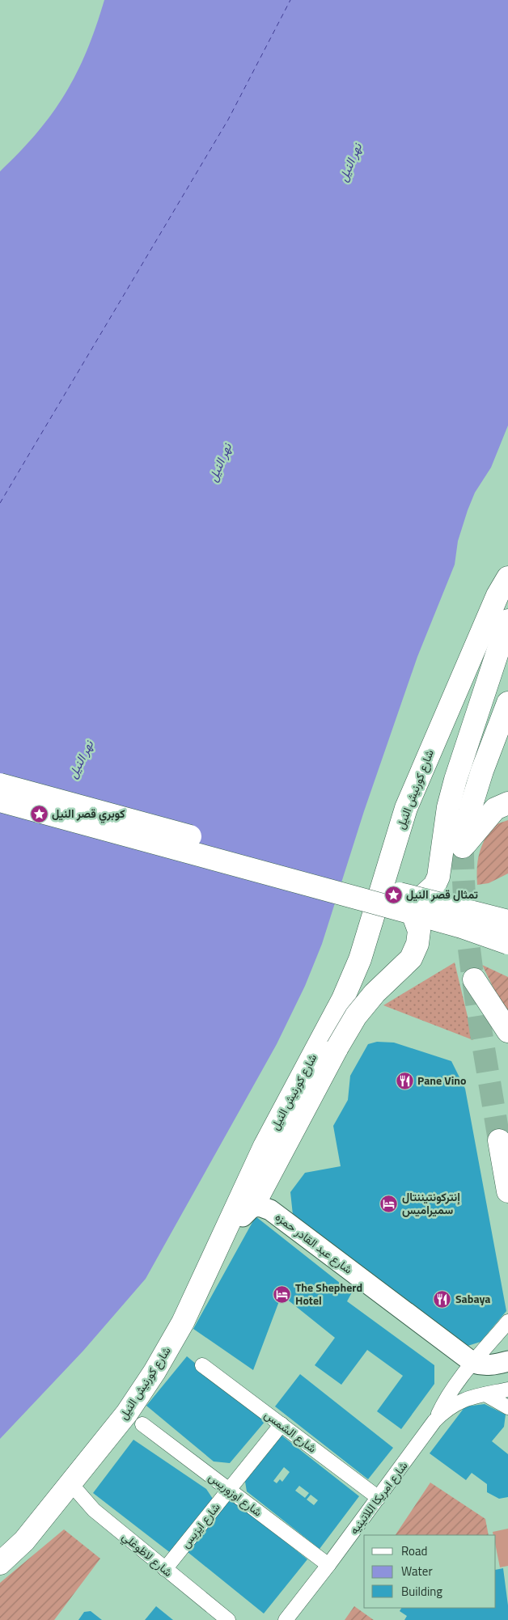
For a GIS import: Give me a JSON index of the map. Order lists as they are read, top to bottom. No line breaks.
{"streets":{"main road":["شارع كورنيش النيل"],"street":["شارع عبد القادر حمزه","شارع الشمس","شارع اوزوريس","شارع امريكا اللاتينيه","شارع ايزيس","شارع لاظوغلي"]},"crossings":[["شارع كورنيش النيل","شارع لاظوغلي"],["شارع الشمس","شارع امريكا اللاتينيه"],["شارع الشمس","شارع ايزيس"],["شارع اوزوريس","شارع امريكا اللاتينيه"],["شارع اوزوريس","شارع ايزيس"],["شارع ايزيس","شارع لاظوغلي"]],"water":["نهر النيل"],"places":{"place":["كوبري قصر النيل","تمثال قصر النيل"],"restaurant":["Pane Vino","Sabaya"],"hotel":["إنتركونتيننتال سميراميس","The Shepherd Hotel"]},"legend":["Road","Water","Building"]}
